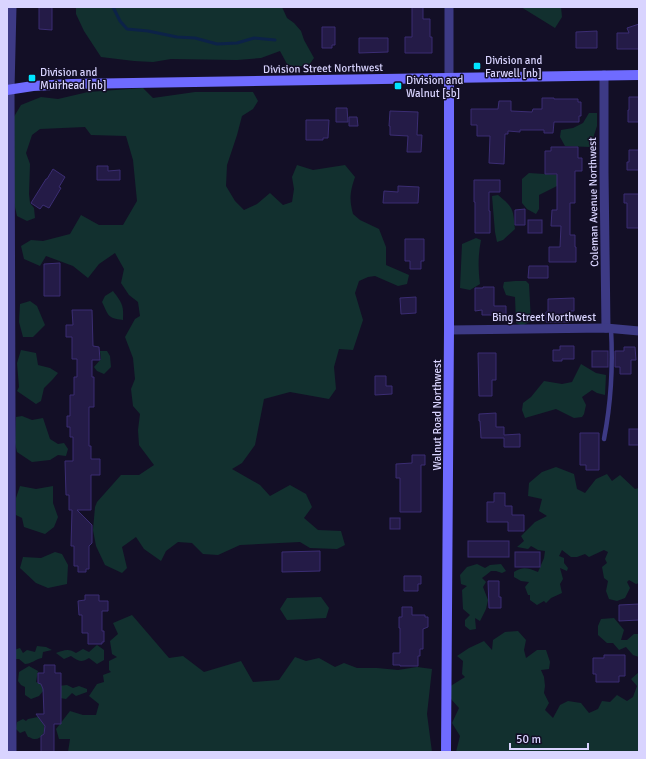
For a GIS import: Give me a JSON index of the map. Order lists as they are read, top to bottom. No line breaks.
{"streets":{"street":["Division Street Northwest","Coleman Avenue Northwest","Bing Street Northwest","Walnut Road Northwest"]},"crossings":[["Division Street Northwest","Coleman Avenue Northwest"],["Division Street Northwest","Walnut Road Northwest"],["Coleman Avenue Northwest","Bing Street Northwest"],["Bing Street Northwest","Walnut Road Northwest"]],"places":{"transit":["Division and Farwell [nb]","Division and Muirhead [nb]","Division and Walnut [sb]"]},"scale_bar":"50 m"}
